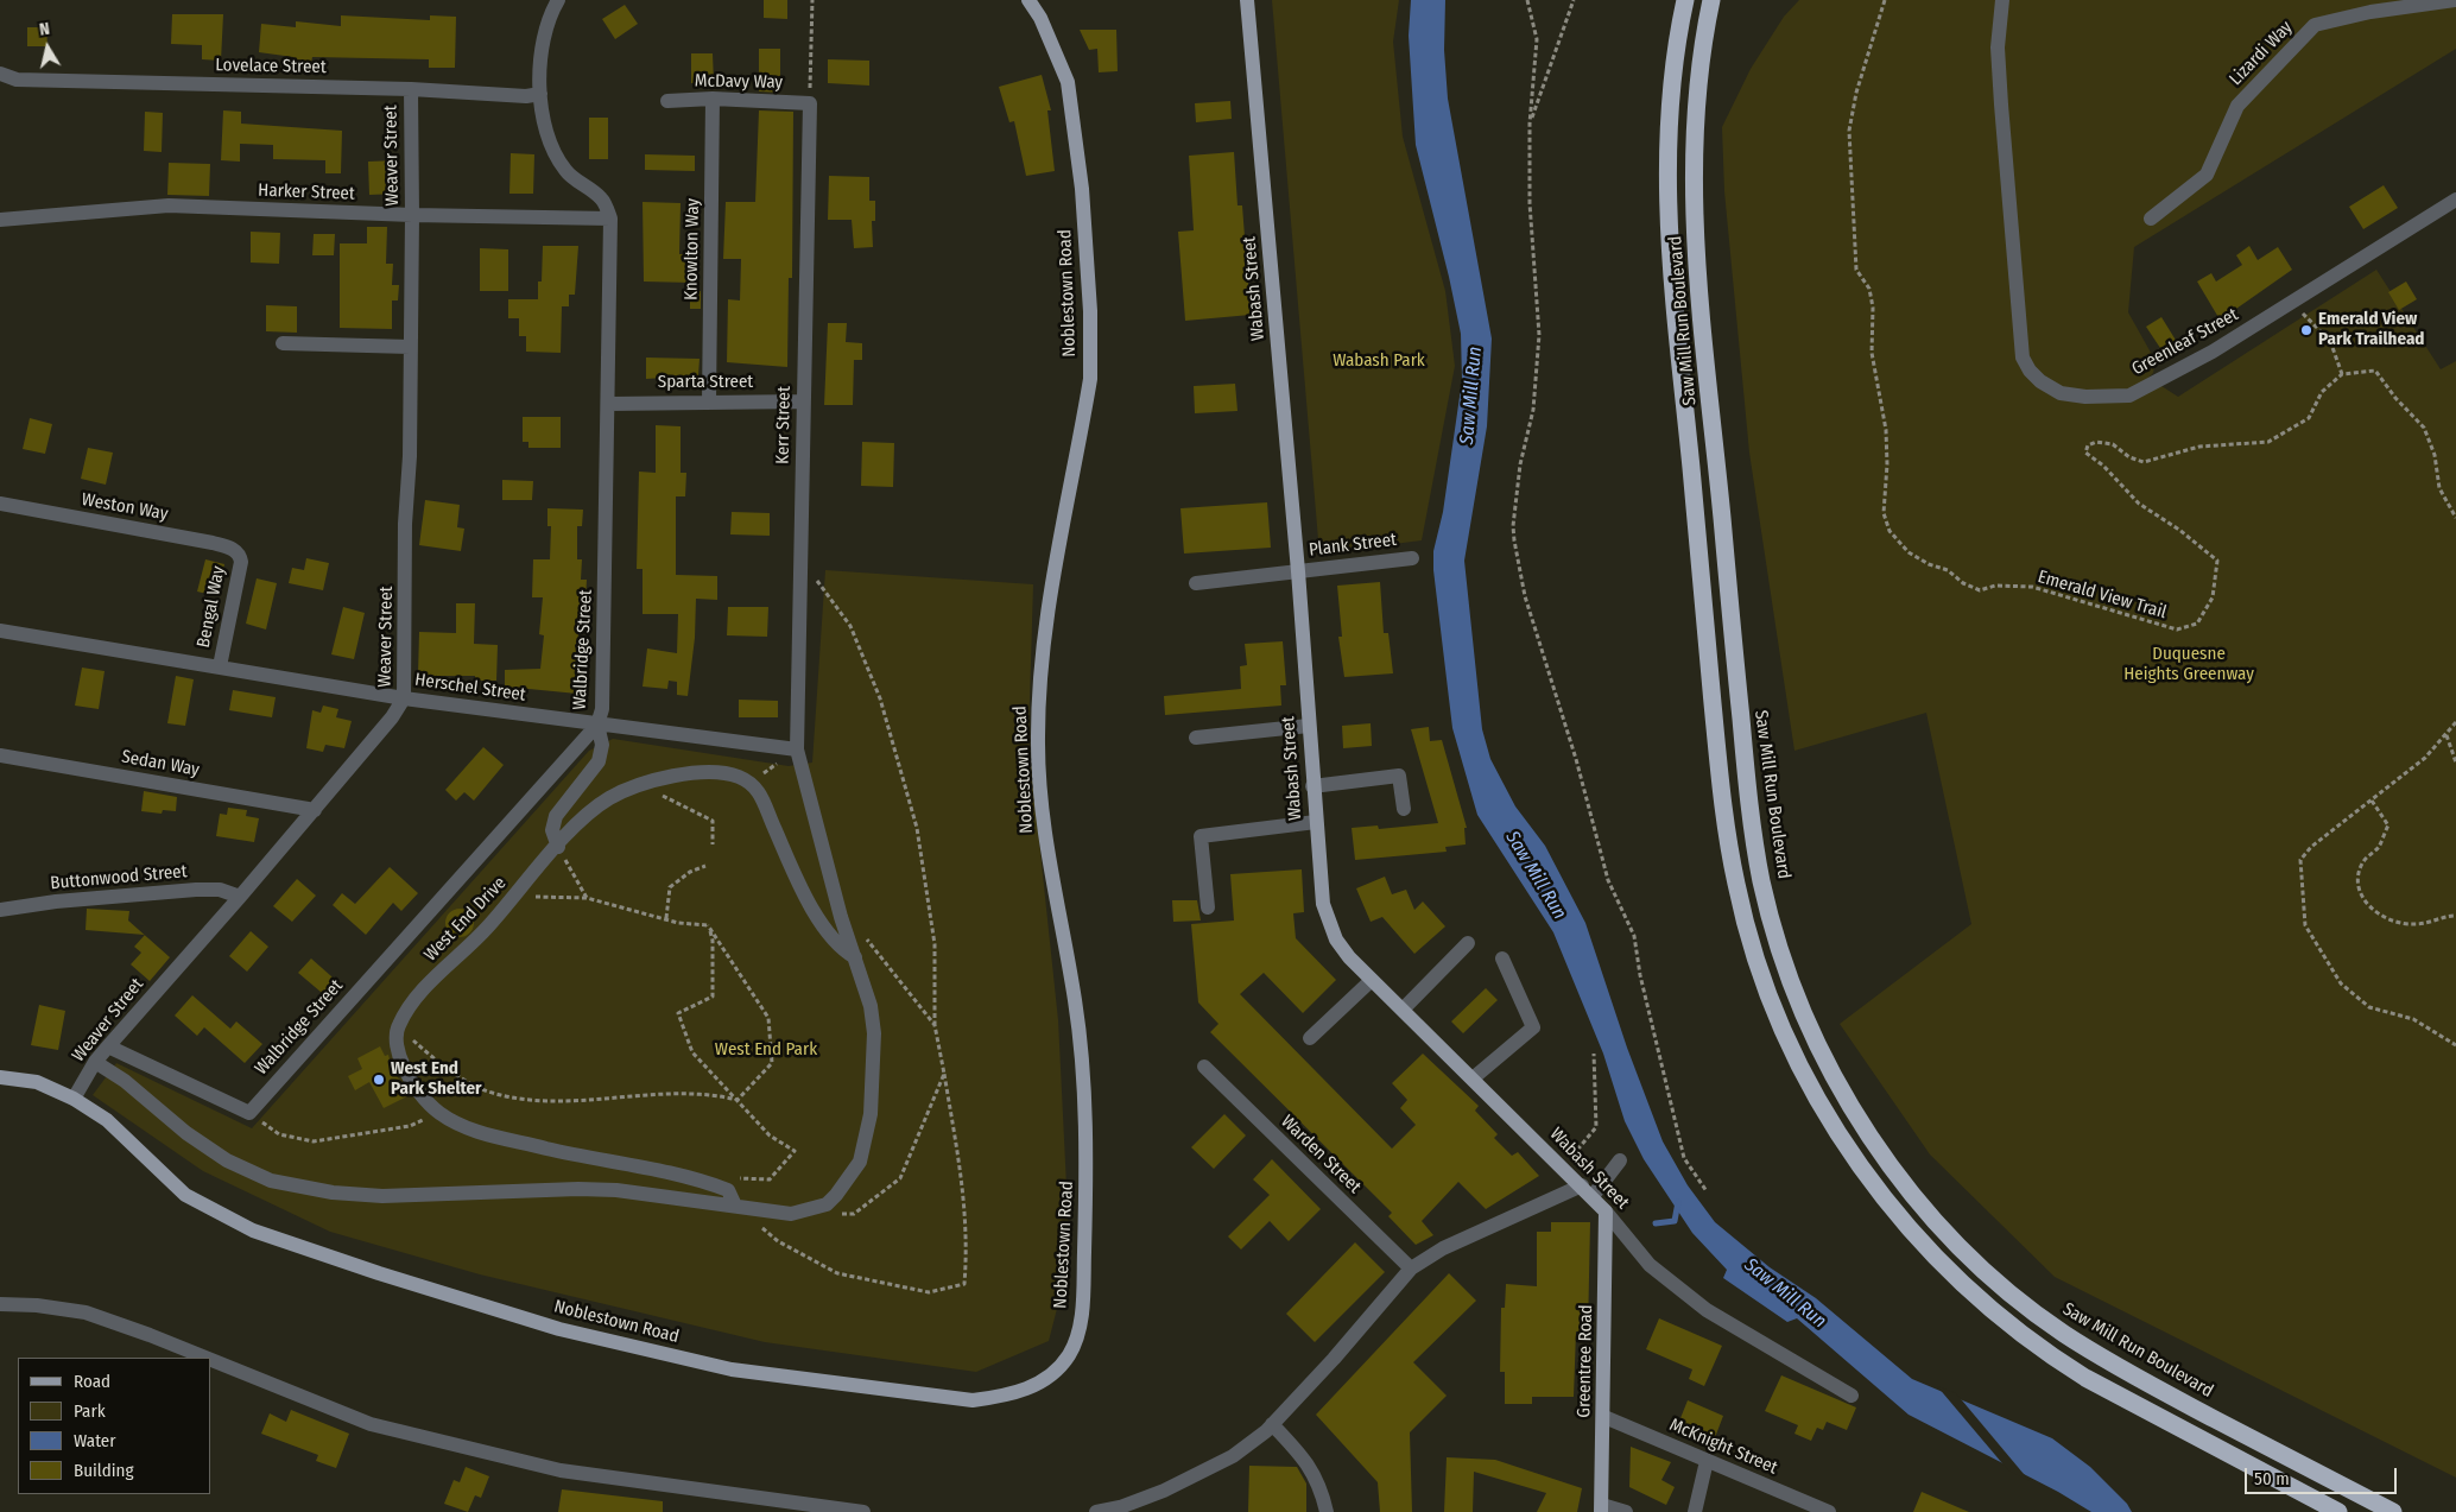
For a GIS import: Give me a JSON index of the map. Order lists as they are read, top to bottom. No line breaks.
{"streets":{"highway":["Saw Mill Run Boulevard"],"main road":["Wabash Street","Noblestown Road","Greentree Road"],"street":["Lizardi Way","Lovelace Street","McDavy Way","Weaver Street","Harker Street","Knowlton Way","Greenleaf Street","Sparta Street","Kerr Street","Weston Way","Plank Street","Bengal Way","Walbridge Street","Herschel Street","Sedan Way","Buttonwood Street","West End Drive","Warden Street","McKnight Street"],"path":["Emerald View Trail"]},"crossings":[["Lovelace Street","Weaver Street"],["McDavy Way","Knowlton Way"],["McDavy Way","Kerr Street"],["Weaver Street","Harker Street"],["Weaver Street","Noblestown Road"],["Weaver Street","Herschel Street"],["Weaver Street","Sedan Way"],["Weaver Street","Buttonwood Street"],["Harker Street","Walbridge Street"],["Knowlton Way","Sparta Street"],["Wabash Street","Plank Street"],["Wabash Street","Greentree Road"],["Sparta Street","Kerr Street"],["Sparta Street","Walbridge Street"],["Kerr Street","Herschel Street"],["Weston Way","Bengal Way"],["Bengal Way","Herschel Street"],["Walbridge Street","Herschel Street"],["Greentree Road","McKnight Street"]],"water":["Saw Mill Run"],"parks":["Wabash Park","Duquesne Heights Greenway","West End Park"],"places":["Emerald View Park Trailhead","West End Park Shelter"],"legend":["Road","Park","Water","Building"],"scale_bar":"50 m","north":"top"}
